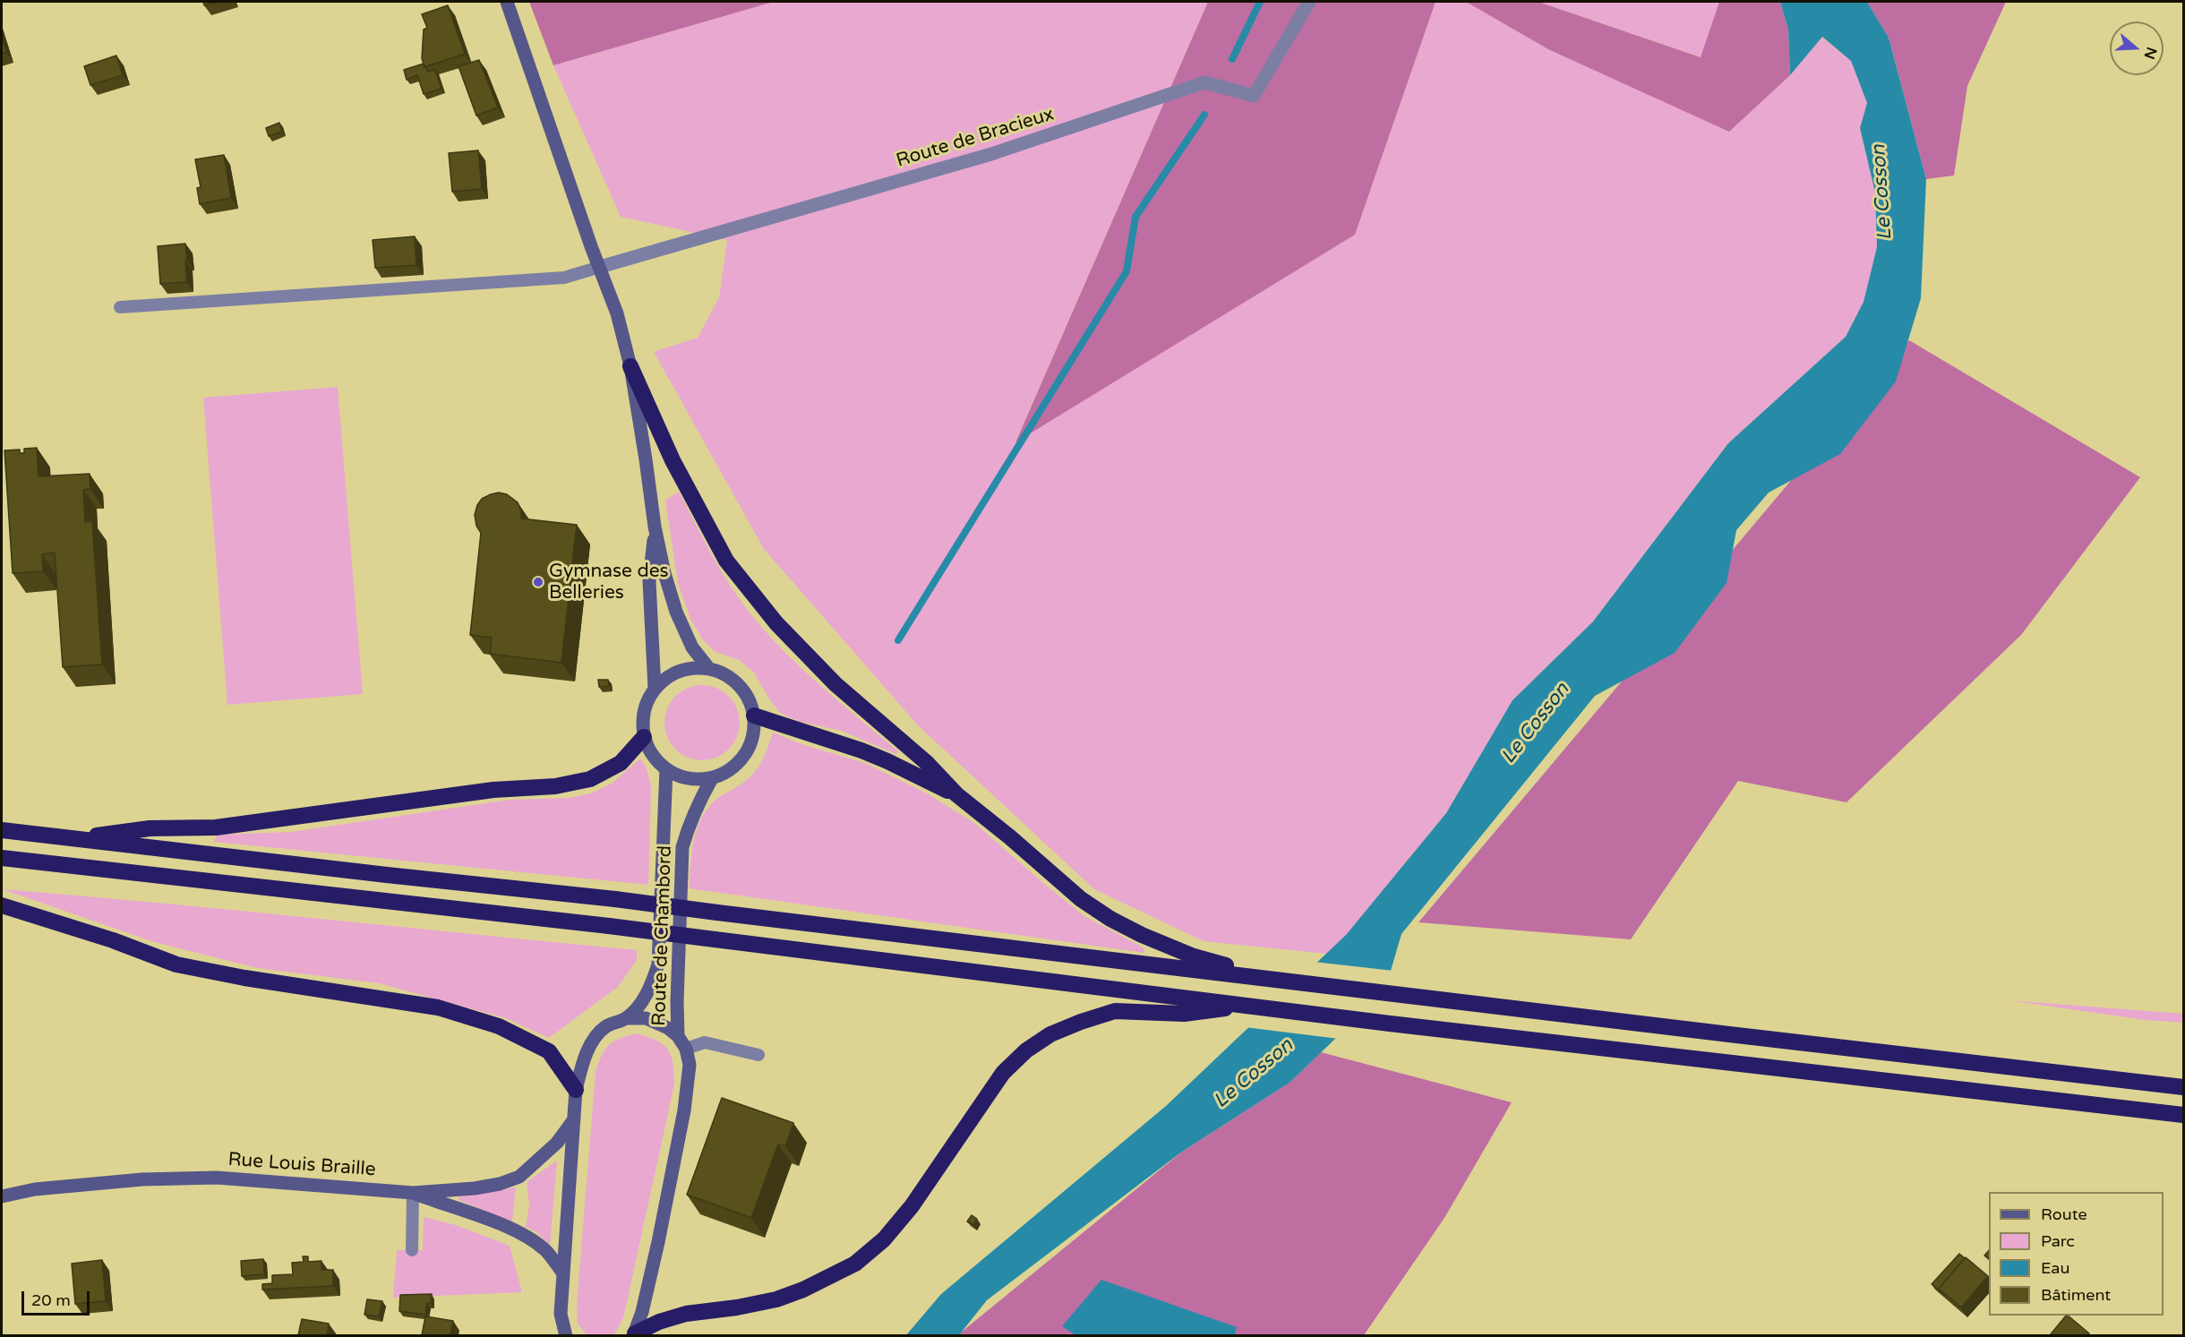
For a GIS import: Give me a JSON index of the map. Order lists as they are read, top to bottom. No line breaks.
{"streets":{"main road":["Route de Chambord","Rue Louis Braille"],"street":["Route de Bracieux"]},"water":["Le Cosson"],"places":["Gymnase des Belleries"],"legend":["Route","Parc","Eau","Bâtiment"],"scale_bar":"20 m","north":"right"}
